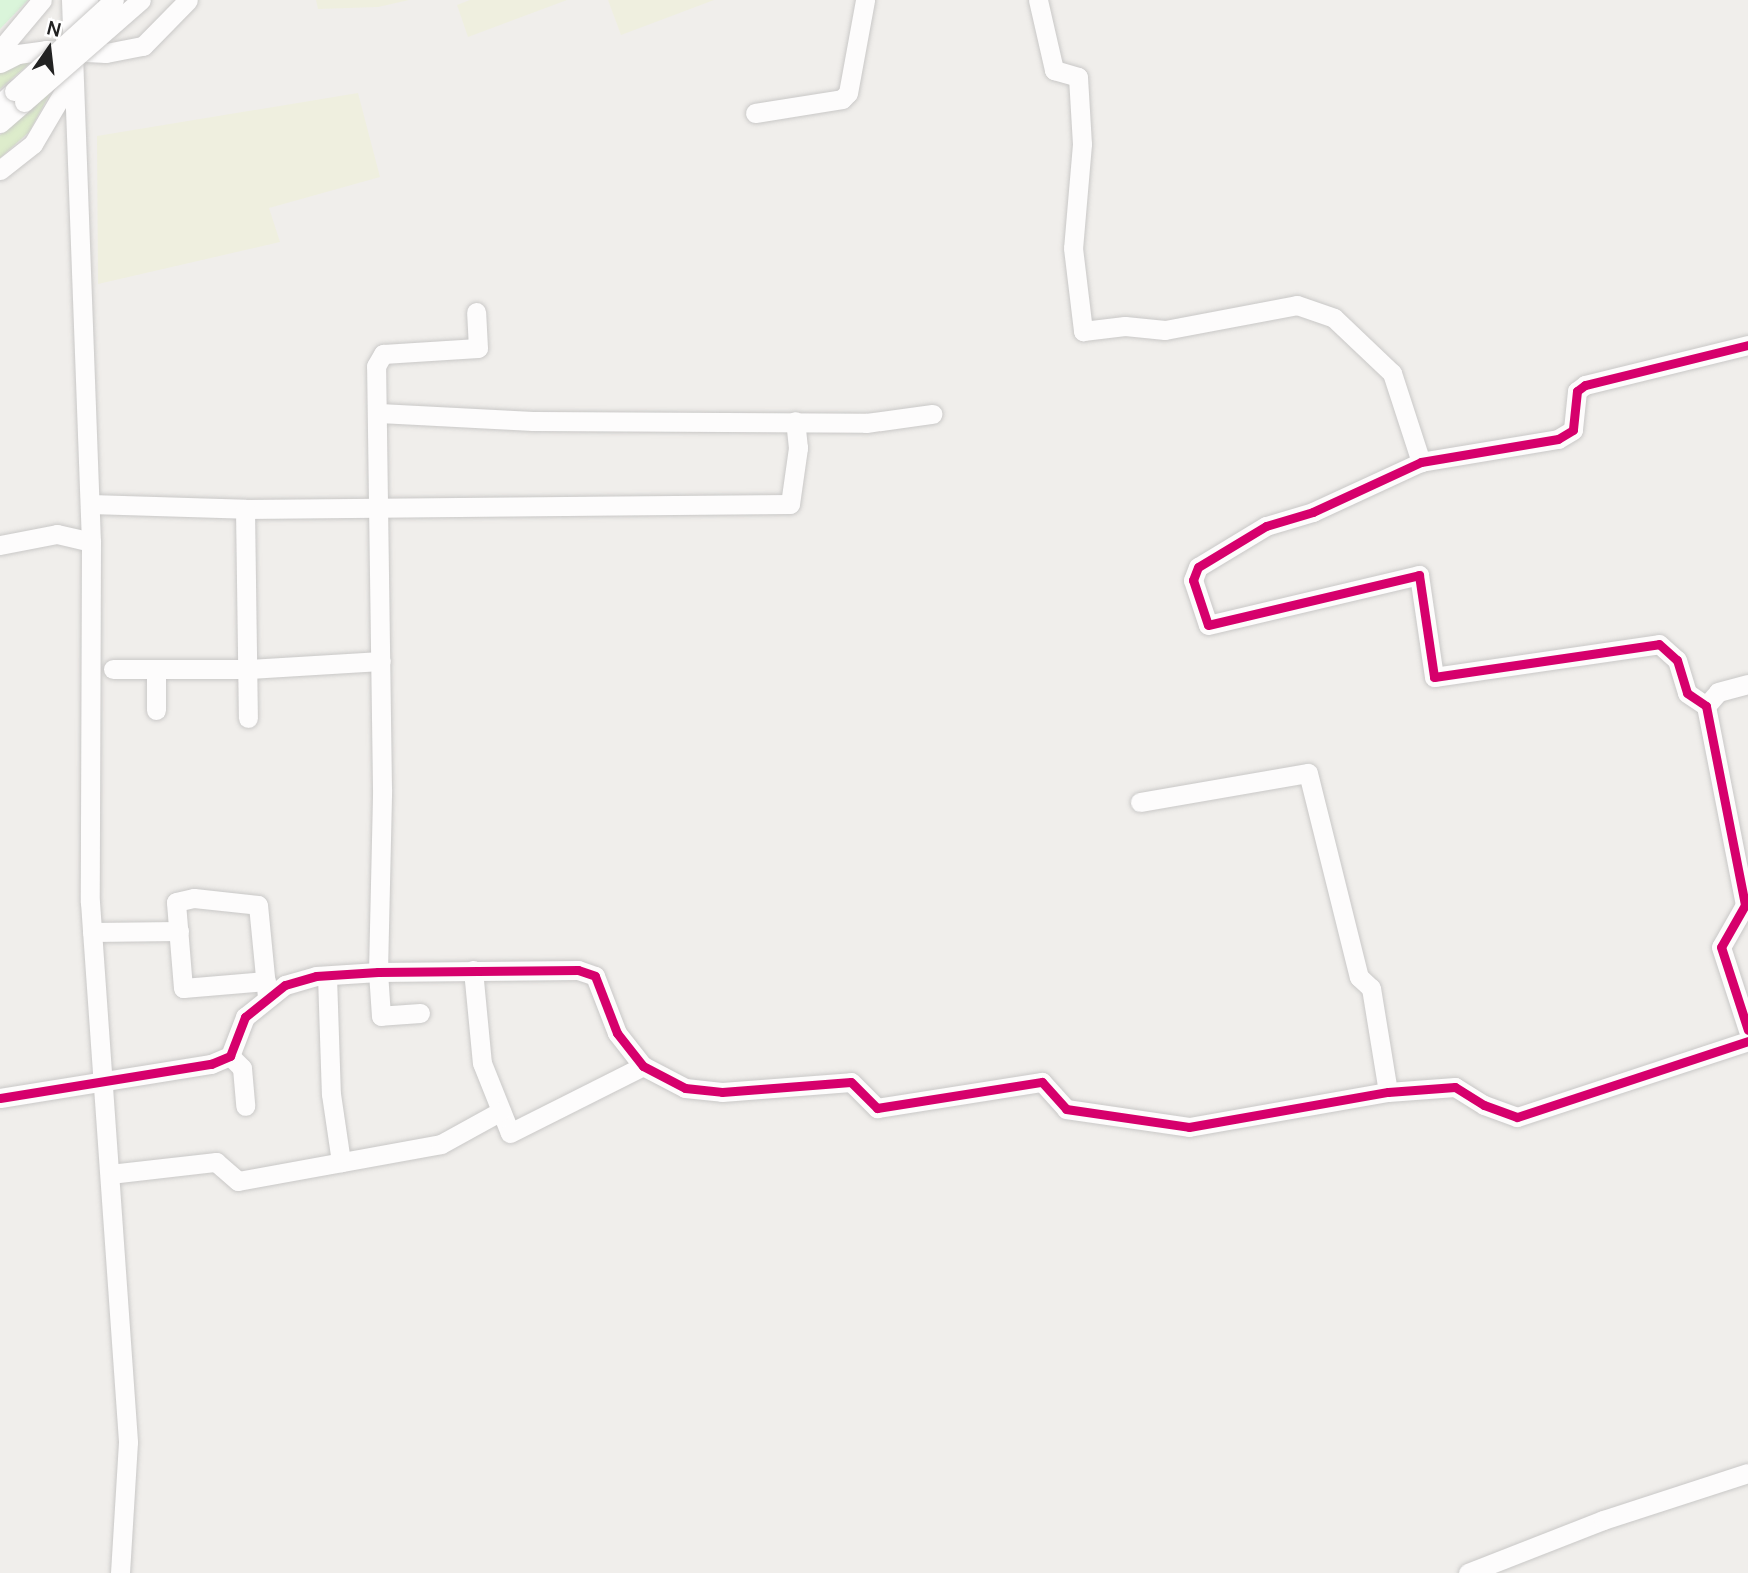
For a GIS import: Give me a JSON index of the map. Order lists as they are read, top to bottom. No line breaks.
{"north":"top"}
